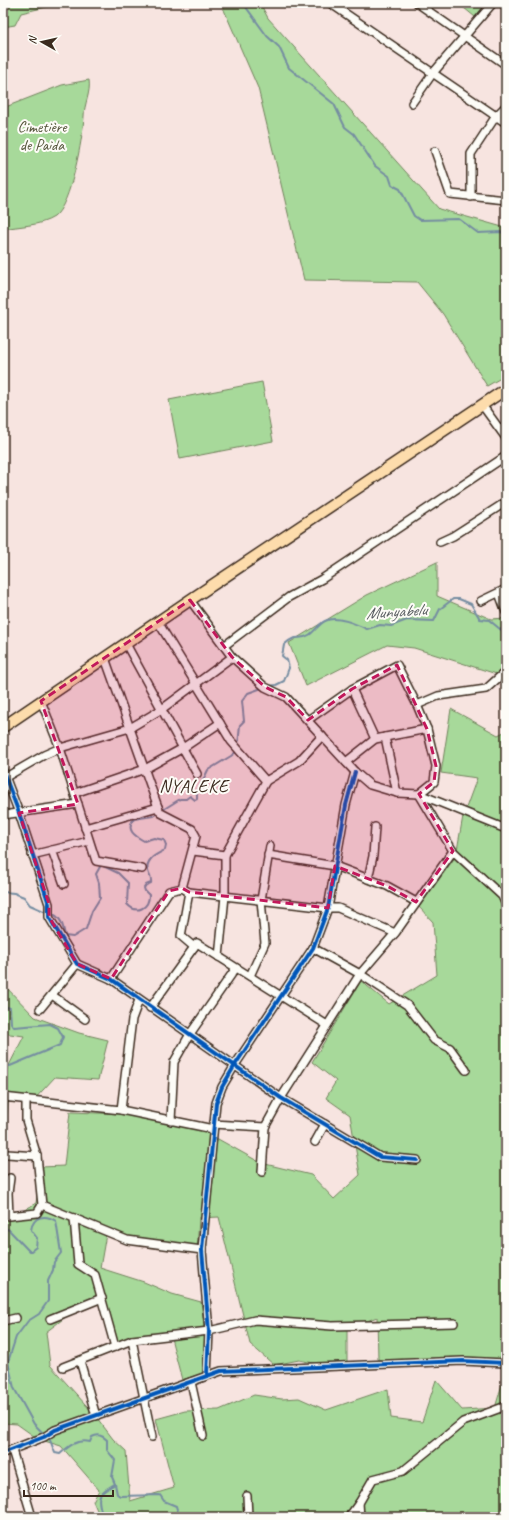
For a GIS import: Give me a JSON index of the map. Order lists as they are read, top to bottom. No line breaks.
{"districts":["NYALEKE"],"water":["Munyabelu"],"parks":["Cimetière de Paida"],"scale_bar":"100 m","north":"left"}
